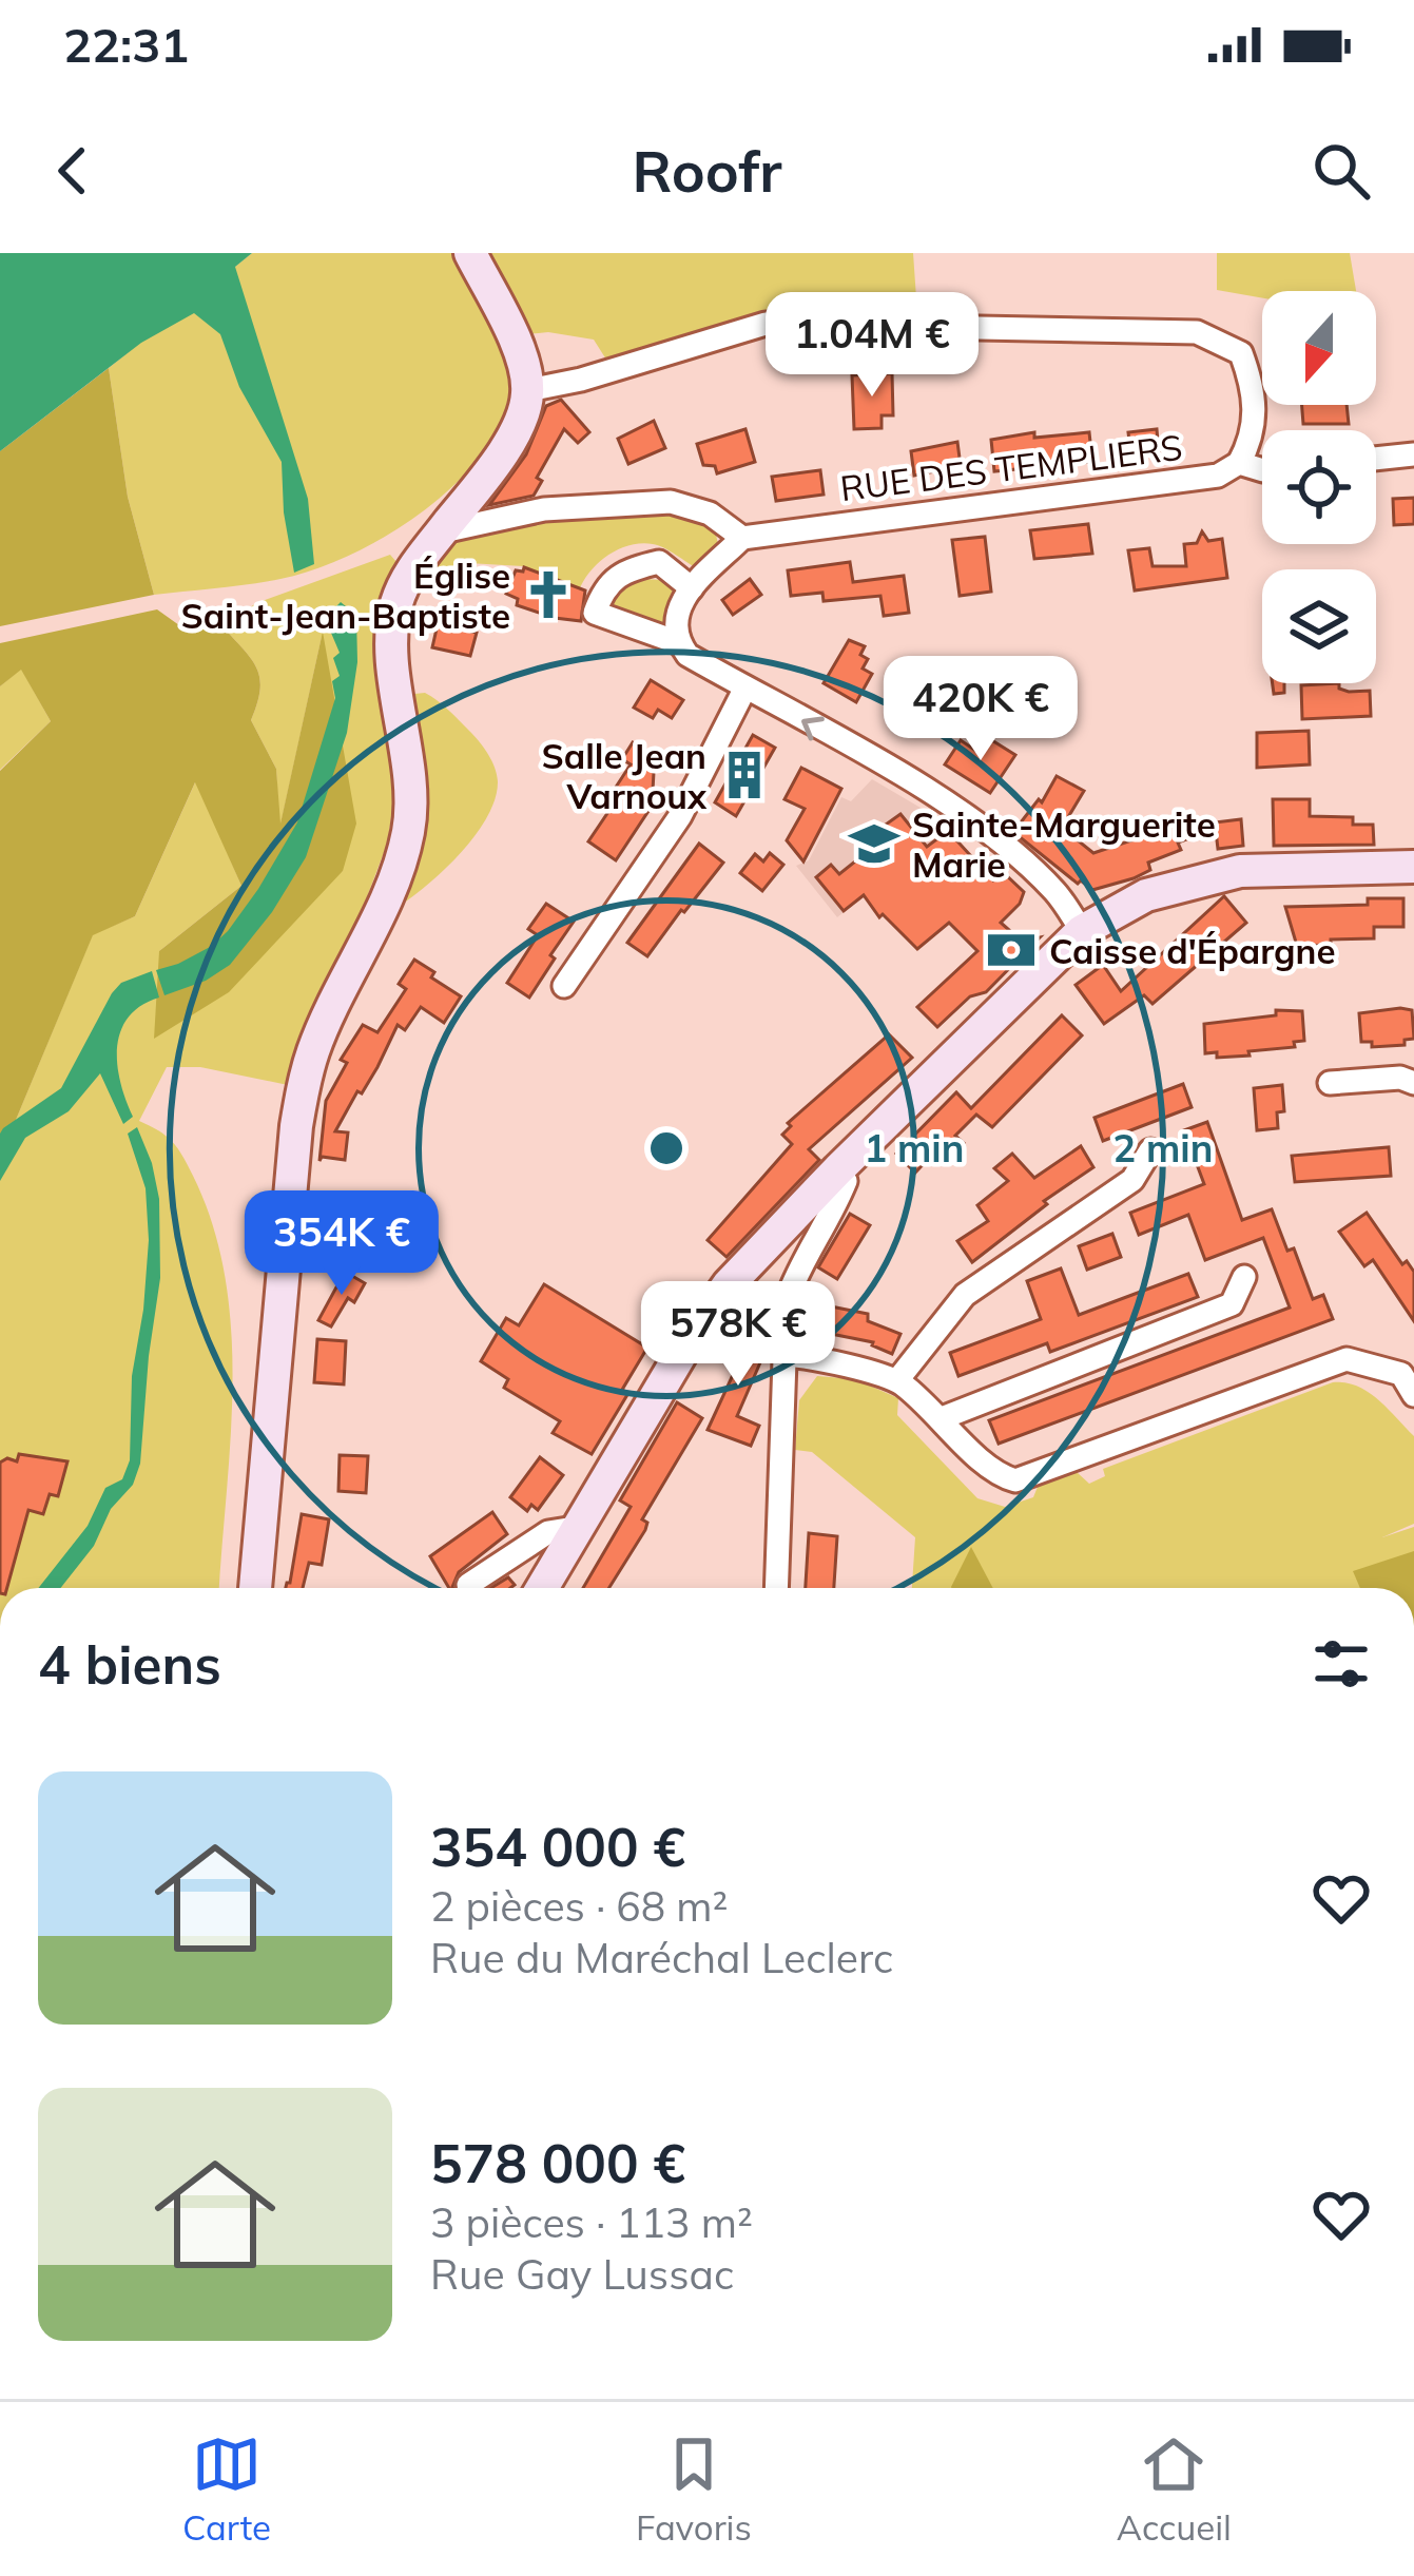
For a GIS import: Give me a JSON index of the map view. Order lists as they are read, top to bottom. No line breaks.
{"streets":{"street":["RUE DES TEMPLIERS"]},"places":{"church":["Église Saint-Jean-Baptiste"],"building":["Salle Jean Varnoux"],"school or university":["Sainte-Marguerite Marie"],"bank":["Caisse d'Épargne"]},"north":"bottom","page":{"status":"22:31","header":"Roofr","price":["1.04M €","420K €","354K €","578K €"],"heading":"4 biens","list":[{"name":"354 000 €","note":"2 pièces · 68 m² · Rue du Maréchal Leclerc"},{"name":"578 000 €","note":"3 pièces · 113 m² · Rue Gay Lussac"}],"tabs":["Carte","Favoris","Accueil"]},"rings":["1 min","2 min"]}
